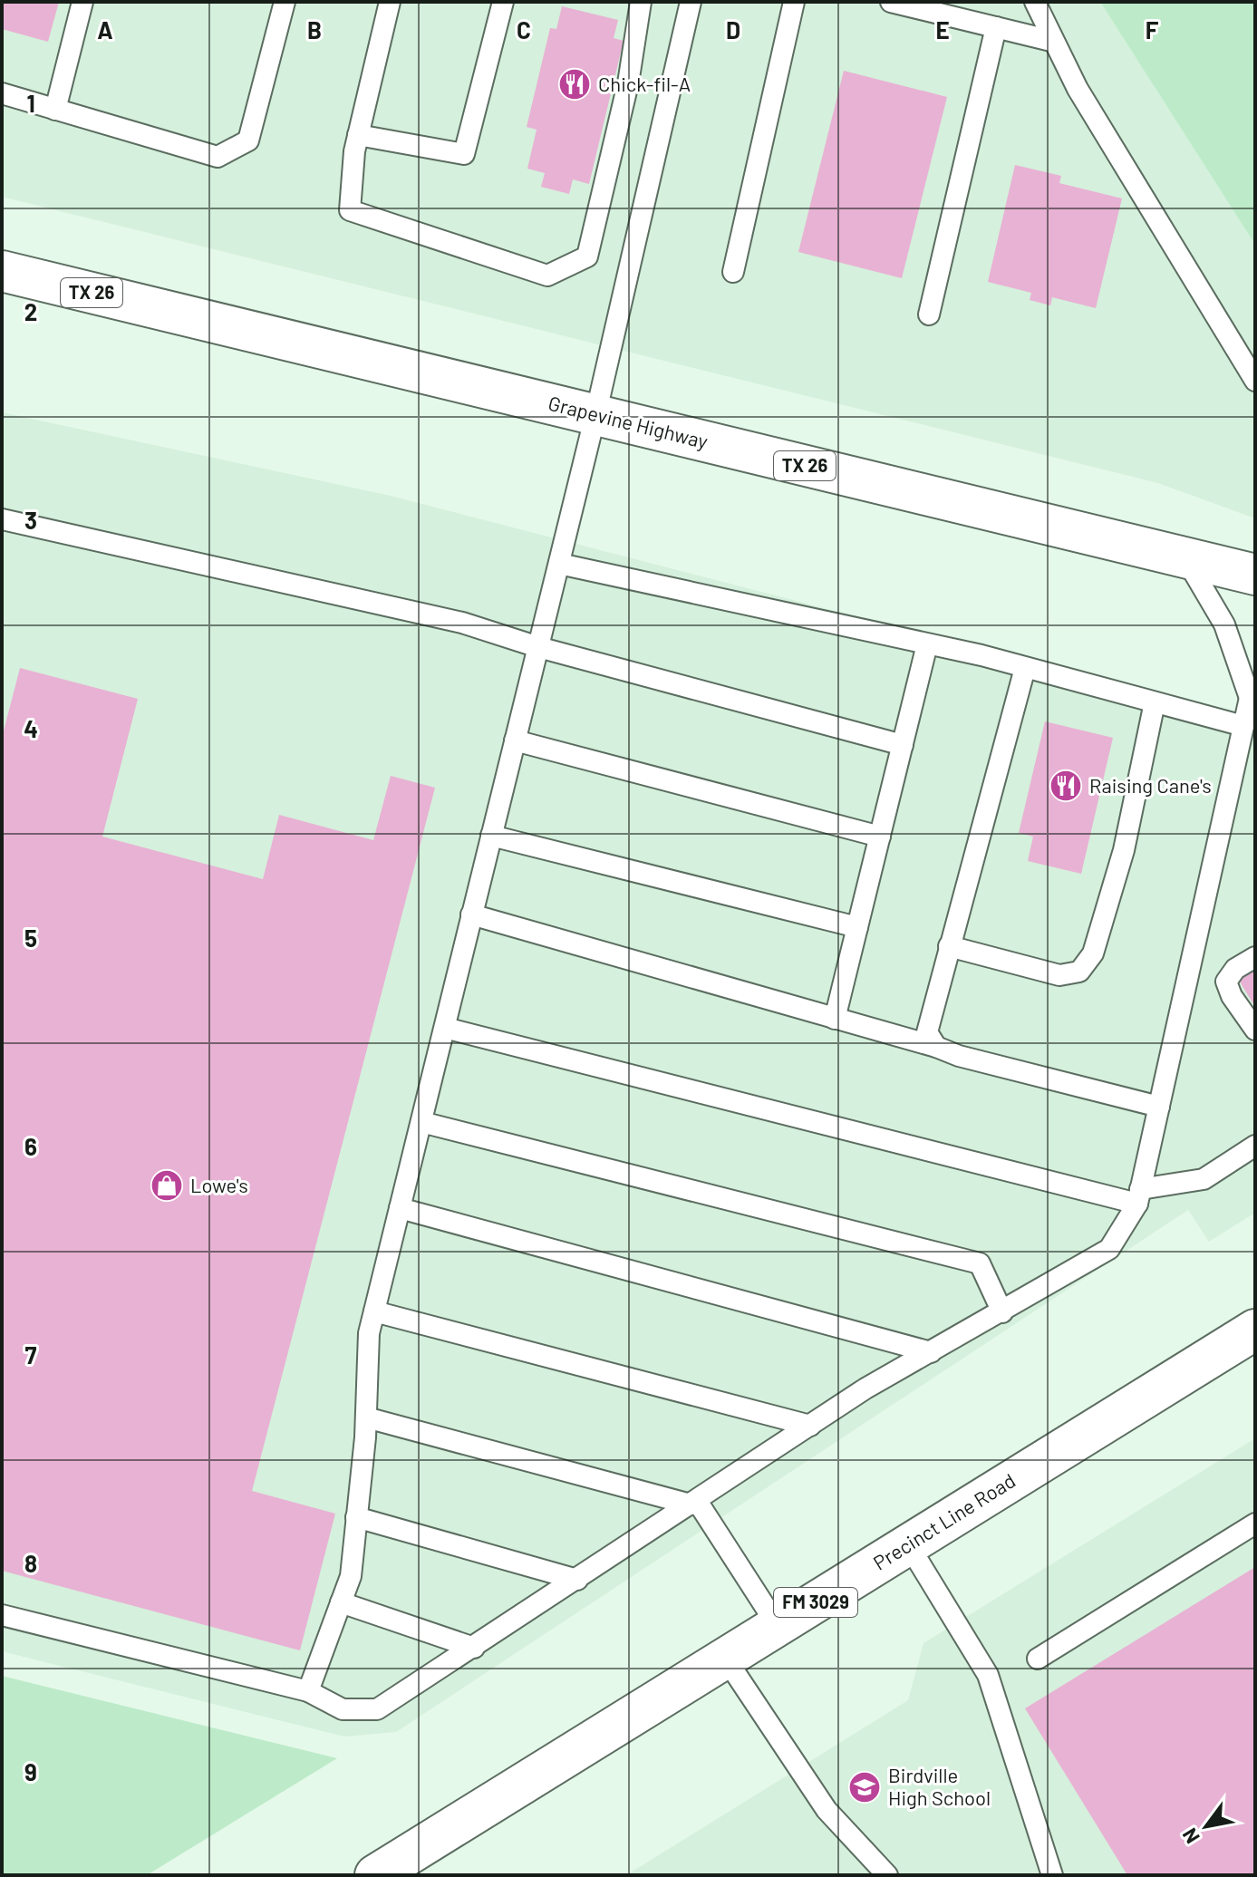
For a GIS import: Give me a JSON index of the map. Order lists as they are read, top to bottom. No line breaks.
{"streets":{"main road":["TX 26","Grapevine Highway","Precinct Line Road","FM 3029"]},"places":{"restaurant":["Chick-fil-A","Raising Cane's"],"shop":["Lowe's"],"school or university":["Birdville High School"]},"north":"bottom left","grid":{"columns":["A","B","C","D","E","F"],"rows":["1","2","3","4","5","6","7","8","9"]}}
